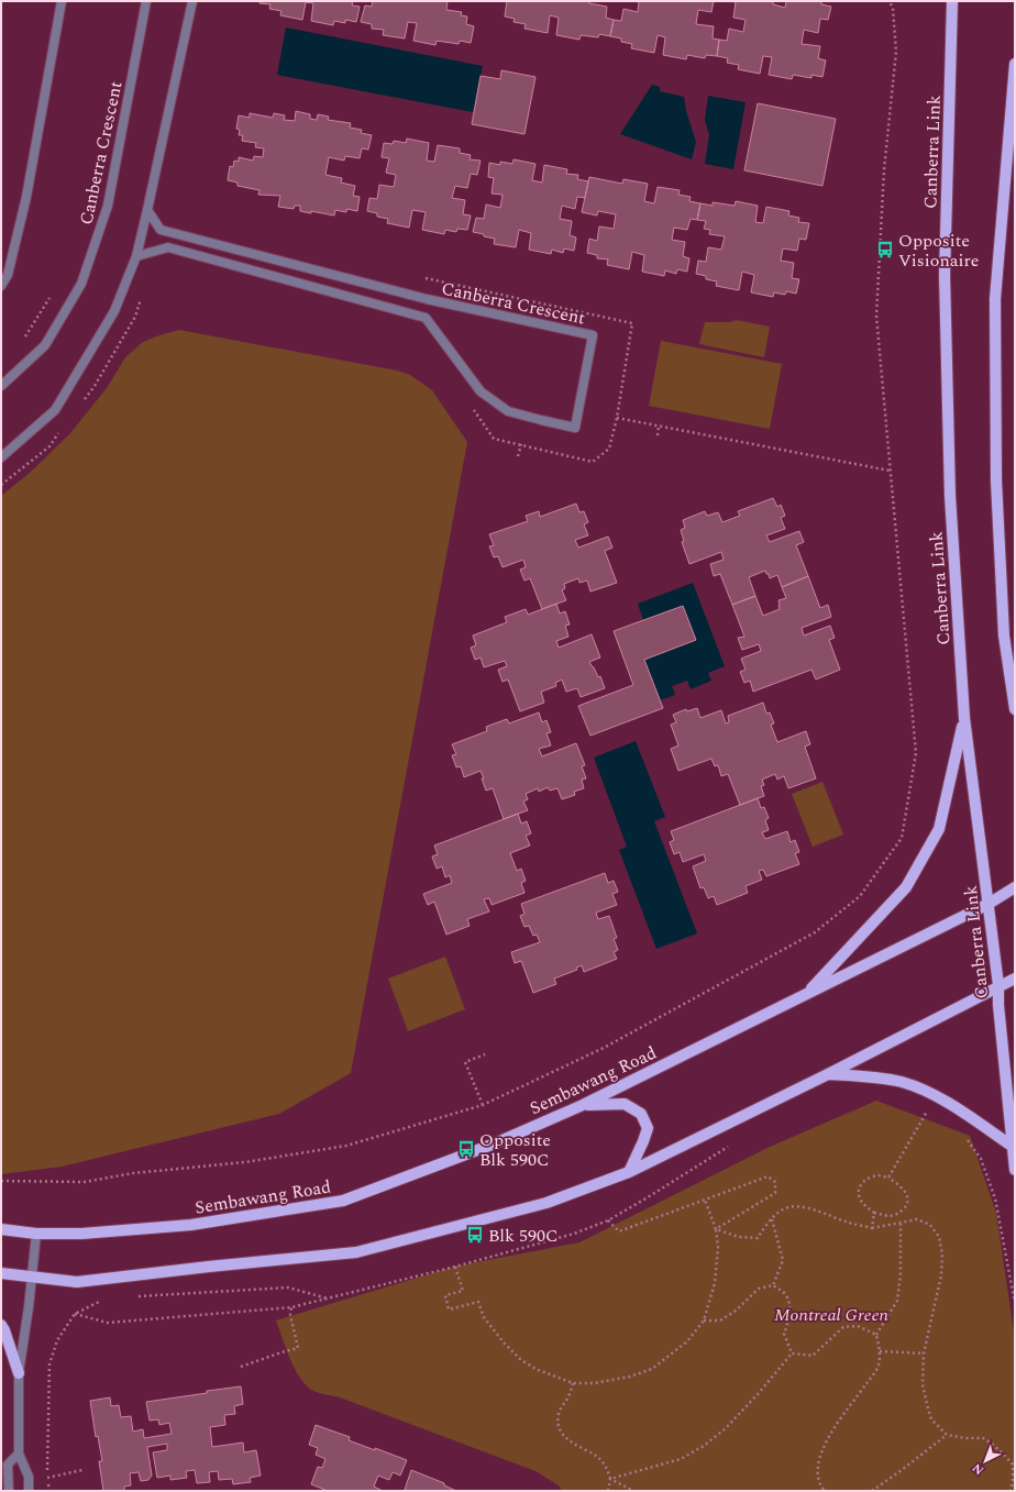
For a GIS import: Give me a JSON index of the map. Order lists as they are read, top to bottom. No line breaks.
{"streets":{"main road":["Canberra Link","Sembawang Road"],"street":["Canberra Crescent"]},"crossings":[["Canberra Link","Sembawang Road"]],"parks":["Montreal Green"],"places":{"bus stop":["Opposite Visionaire","Opposite Blk 590C","Blk 590C"]},"north":"bottom left"}
